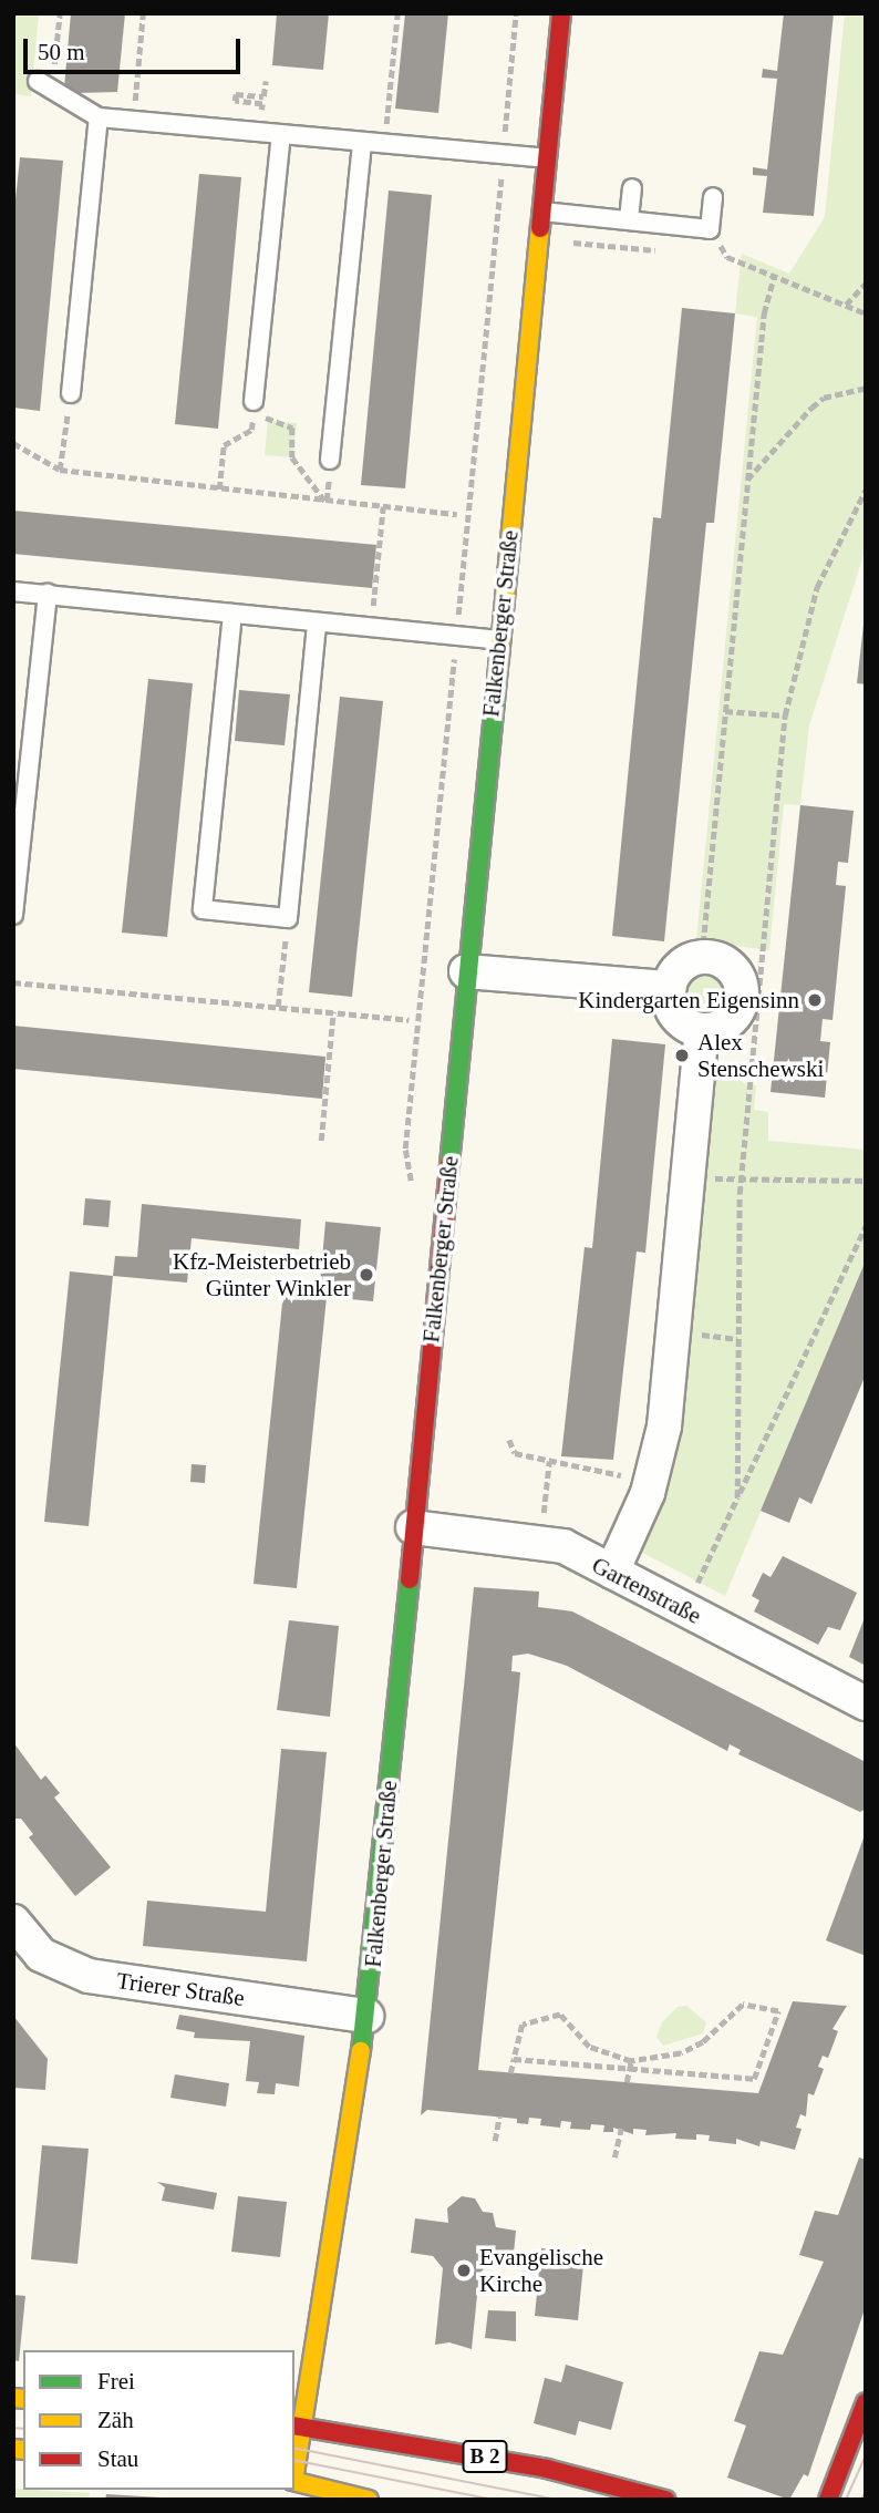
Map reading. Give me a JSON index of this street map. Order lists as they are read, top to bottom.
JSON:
{
  "streets": {
    "street": [
      "Falkenberger Straße",
      "Gartenstraße",
      "Trierer Straße",
      "B 2"
    ]
  },
  "crossings": [
    ["Falkenberger Straße", "Gartenstraße"],
    ["Falkenberger Straße", "Trierer Straße"],
    ["Falkenberger Straße", "B 2"]
  ],
  "places": [
    "Kindergarten Eigensinn",
    "Alex Stenschewski",
    "Kfz-Meisterbetrieb Günter Winkler",
    "Evangelische Kirche"
  ],
  "legend": ["Frei", "Zäh", "Stau"],
  "scale_bar": "50 m"
}
